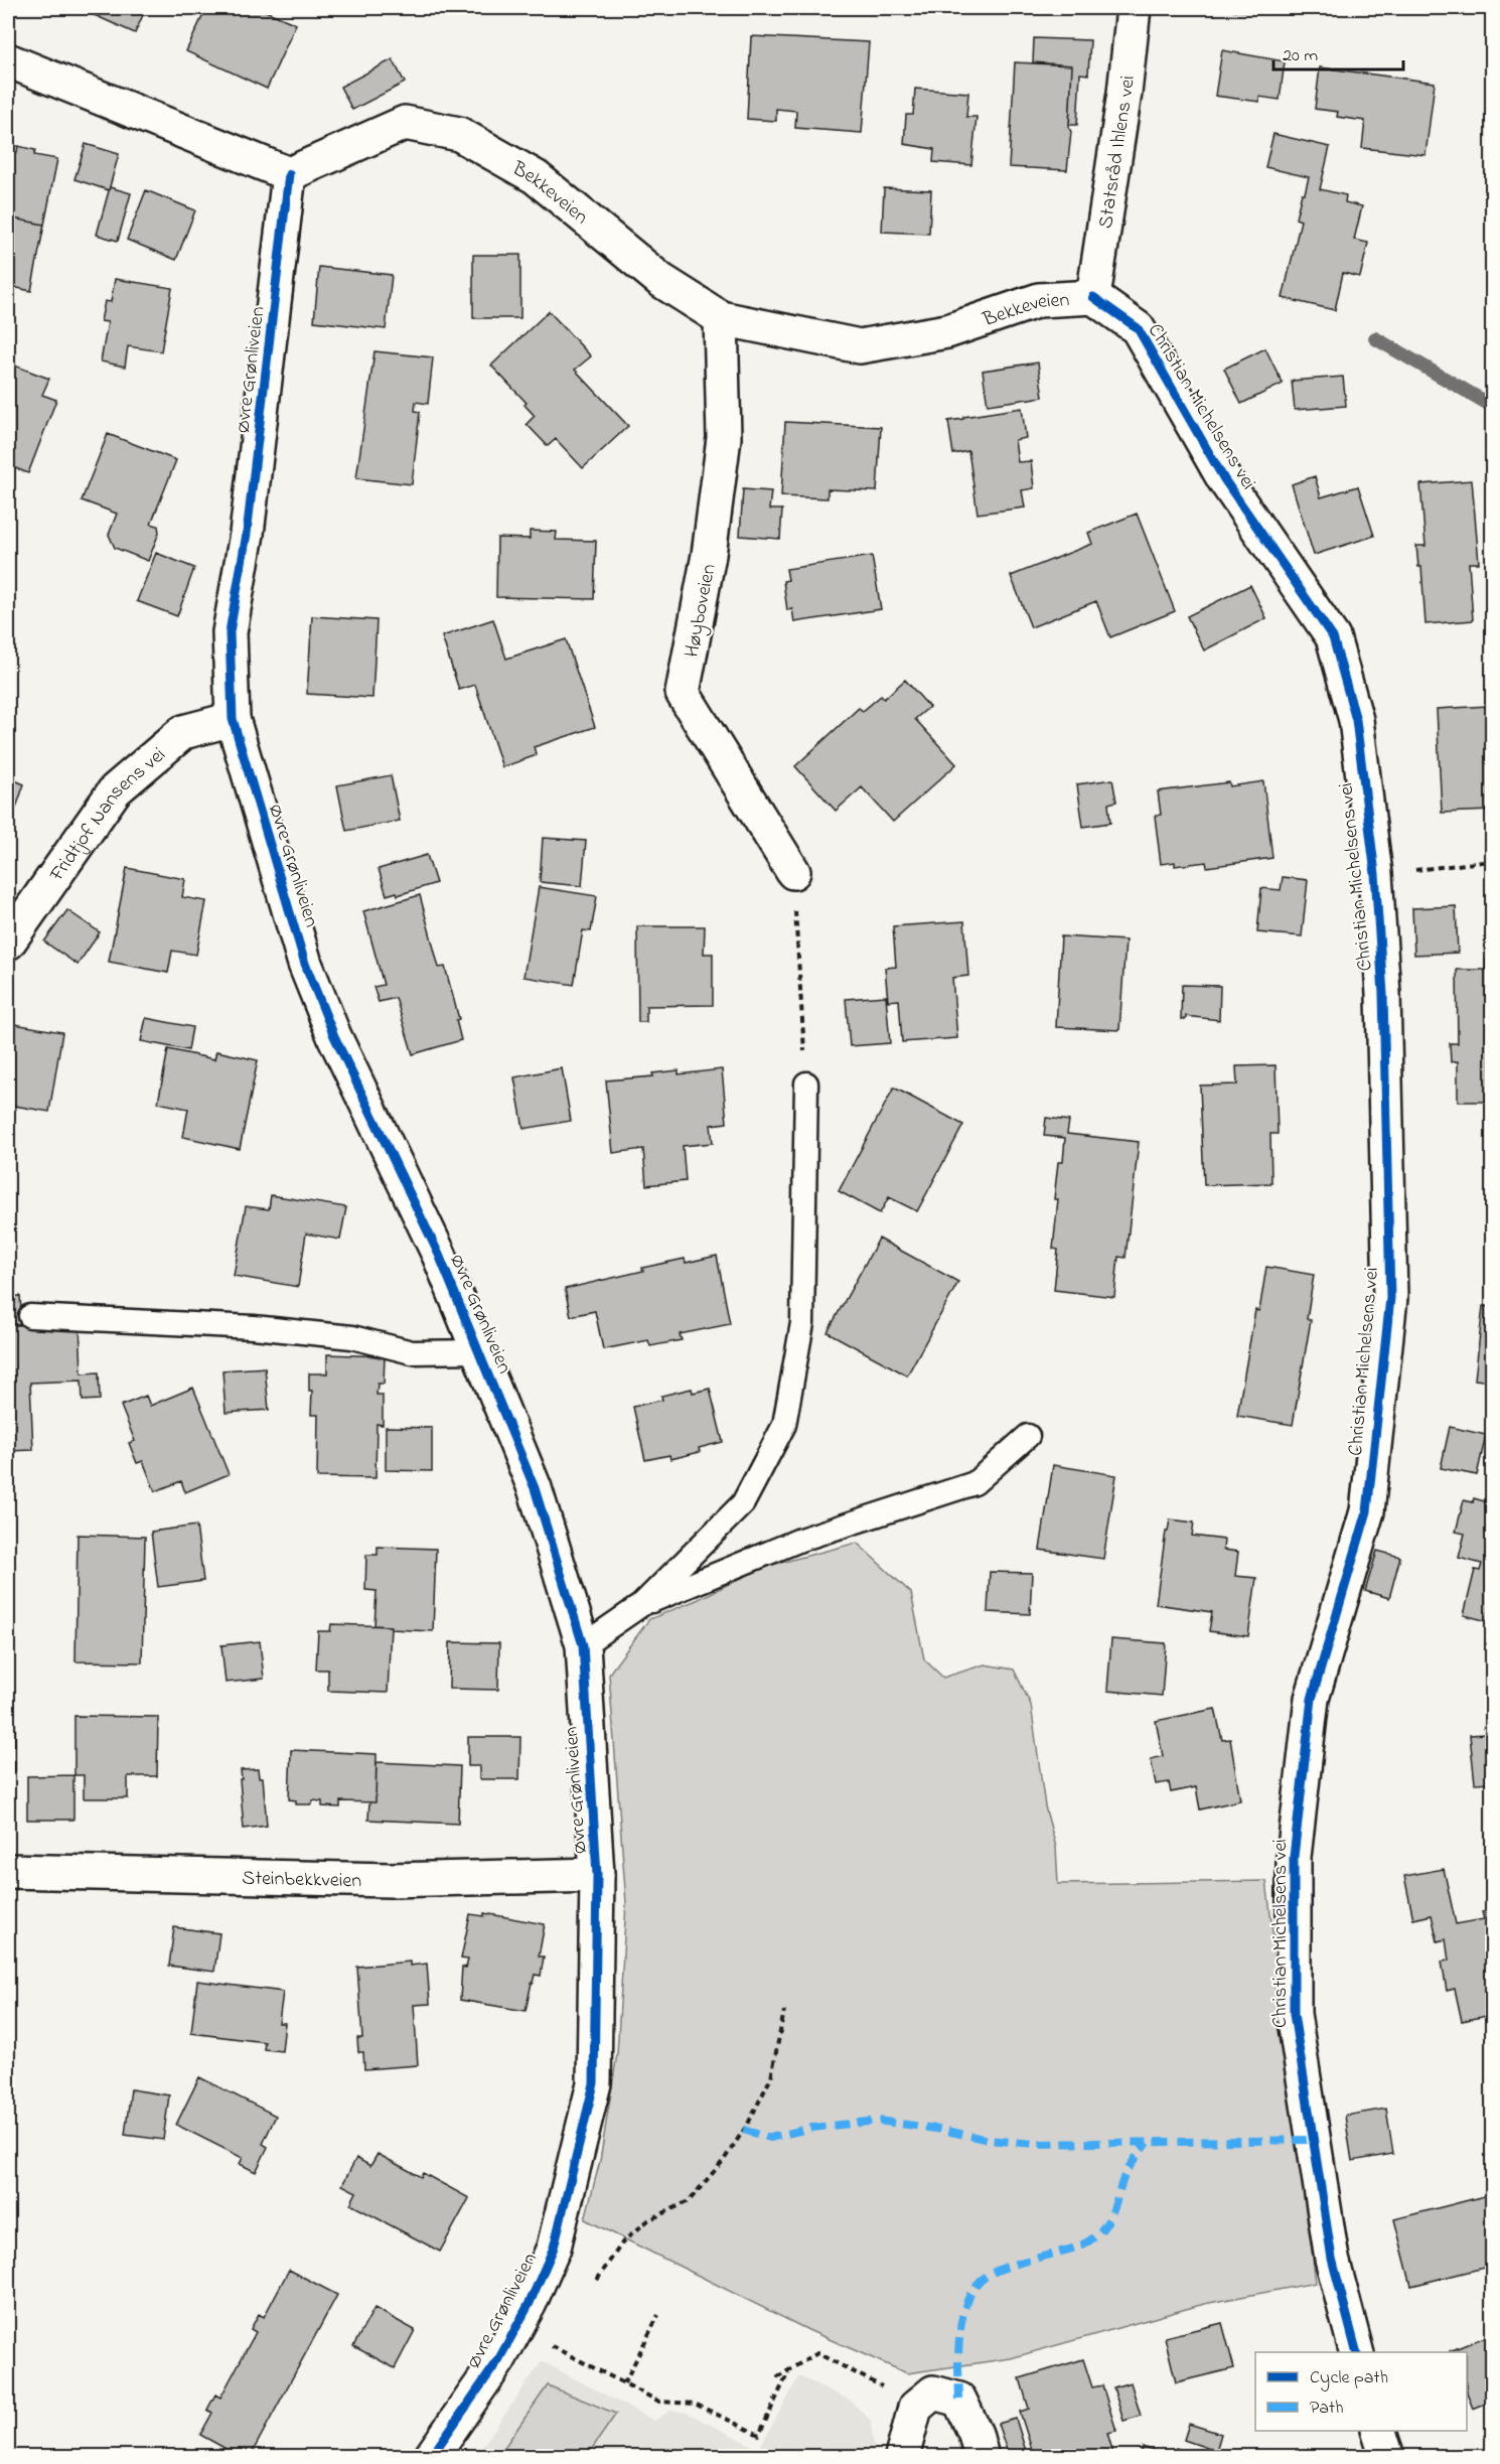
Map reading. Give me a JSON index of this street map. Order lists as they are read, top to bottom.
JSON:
{
  "streets": {
    "street": [
      "Statsråd Ihlens vei",
      "Bekkeveien",
      "Øvre Grønliveien",
      "Christian Michelsens vei",
      "Høyboveien",
      "Fridtjof Nansens vei",
      "Steinbekkveien"
    ]
  },
  "crossings": [
    ["Statsråd Ihlens vei", "Bekkeveien"],
    ["Statsråd Ihlens vei", "Christian Michelsens vei"],
    ["Bekkeveien", "Øvre Grønliveien"],
    ["Bekkeveien", "Christian Michelsens vei"],
    ["Bekkeveien", "Høyboveien"],
    ["Øvre Grønliveien", "Fridtjof Nansens vei"],
    ["Øvre Grønliveien", "Steinbekkveien"]
  ],
  "legend": ["Cycle path", "Path"],
  "scale_bar": "20 m"
}
